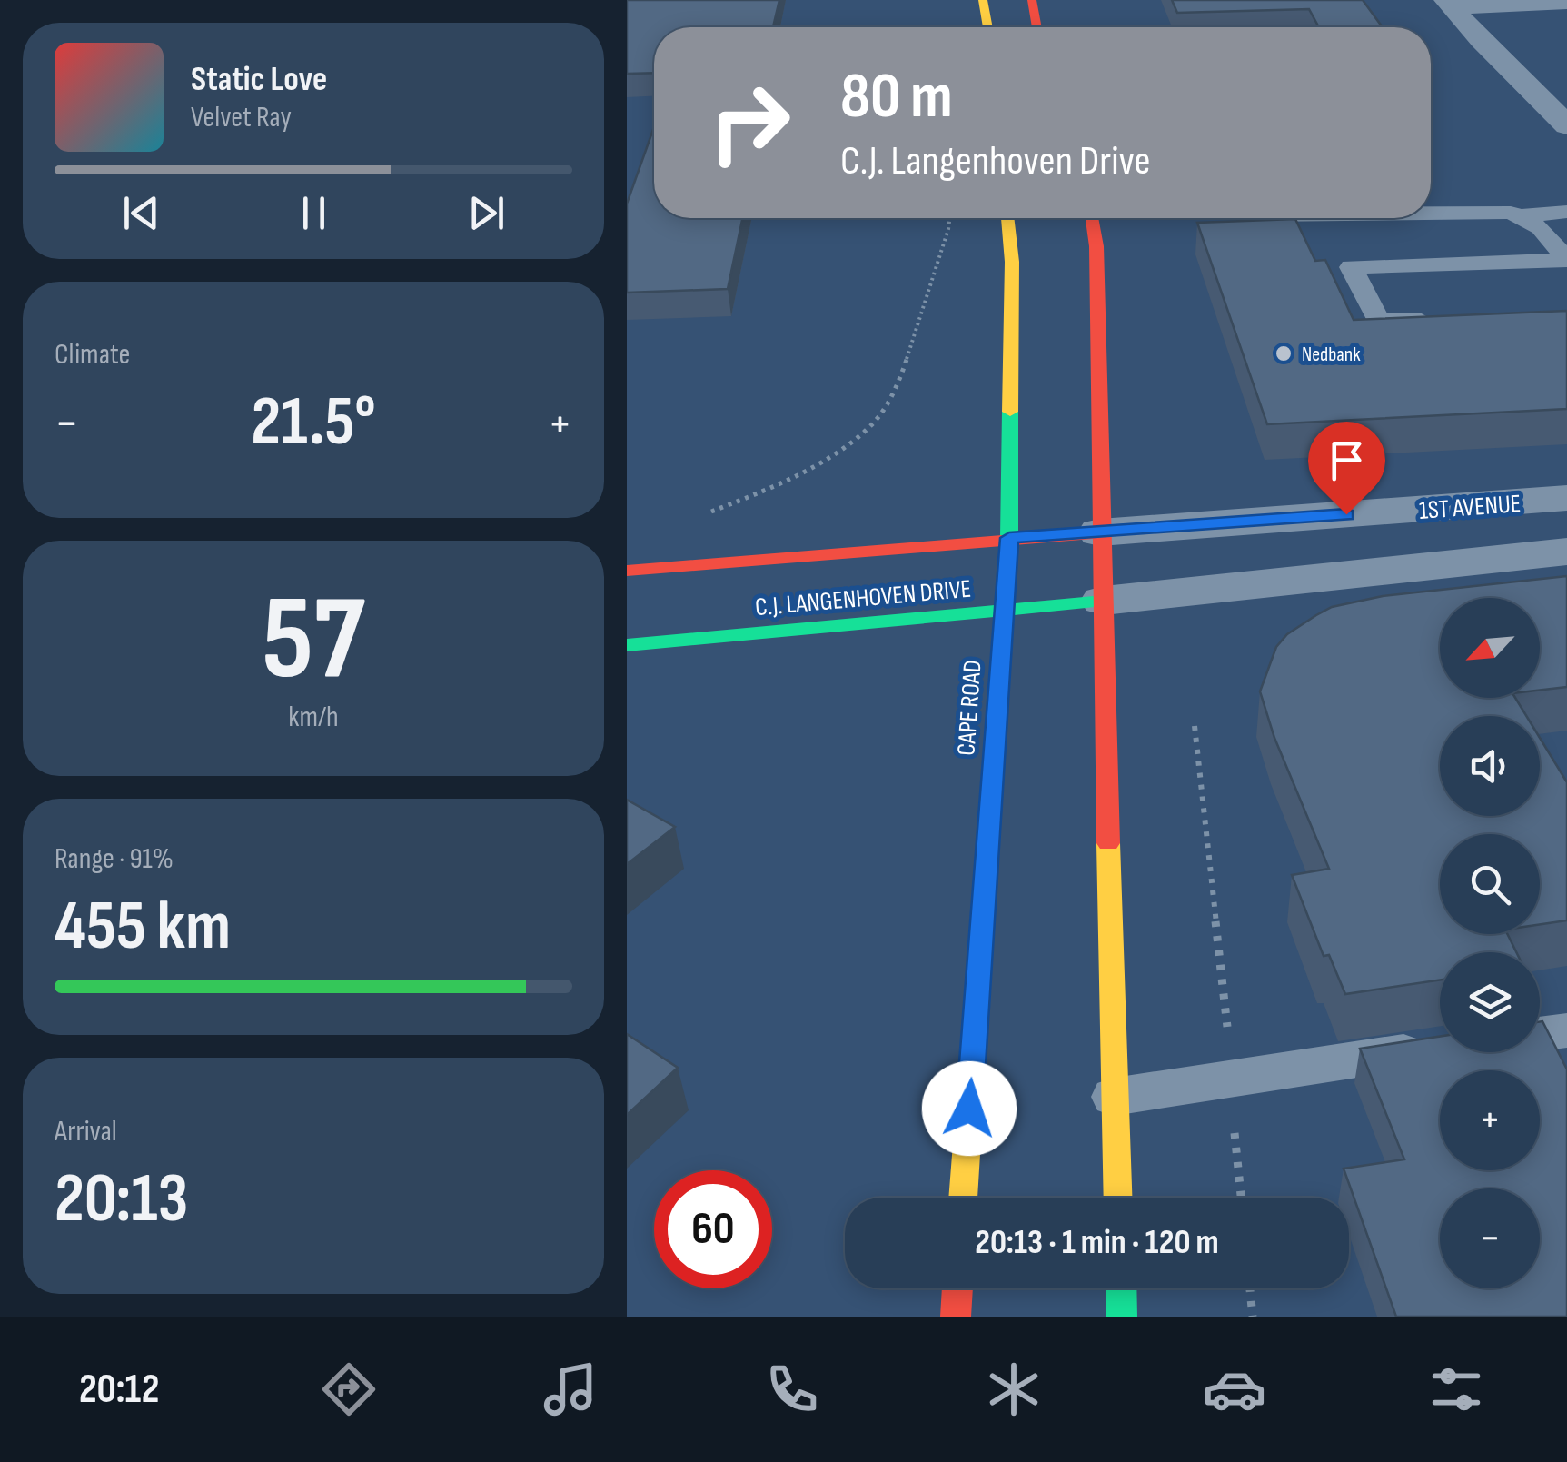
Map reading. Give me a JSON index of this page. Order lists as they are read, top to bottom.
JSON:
{
  "streets": {
    "main road": ["C.J. LANGENHOVEN DRIVE", "CAPE ROAD"],
    "street": ["1ST AVENUE"]
  },
  "crossings": [
    ["1ST AVENUE", "C.J. LANGENHOVEN DRIVE"],
    ["C.J. LANGENHOVEN DRIVE", "CAPE ROAD"]
  ],
  "places": ["Nedbank"],
  "north": "bottom left",
  "page": {
    "turn": ["80 m", "C.J. Langenhoven Drive"],
    "song": ["Static Love", "Velvet Ray"],
    "tile": [
      "Climate",
      ["57", "km/h"],
      ["Range · 91%", "455 km"],
      ["Arrival", "20:13"]
    ],
    "heat": ["−", "21.5°", "+"],
    "map_buttons": ["+", "−"],
    "limit": "60",
    "trip": "20:13 · 1 min · 120 m",
    "tabs": "20:12"
  }
}
